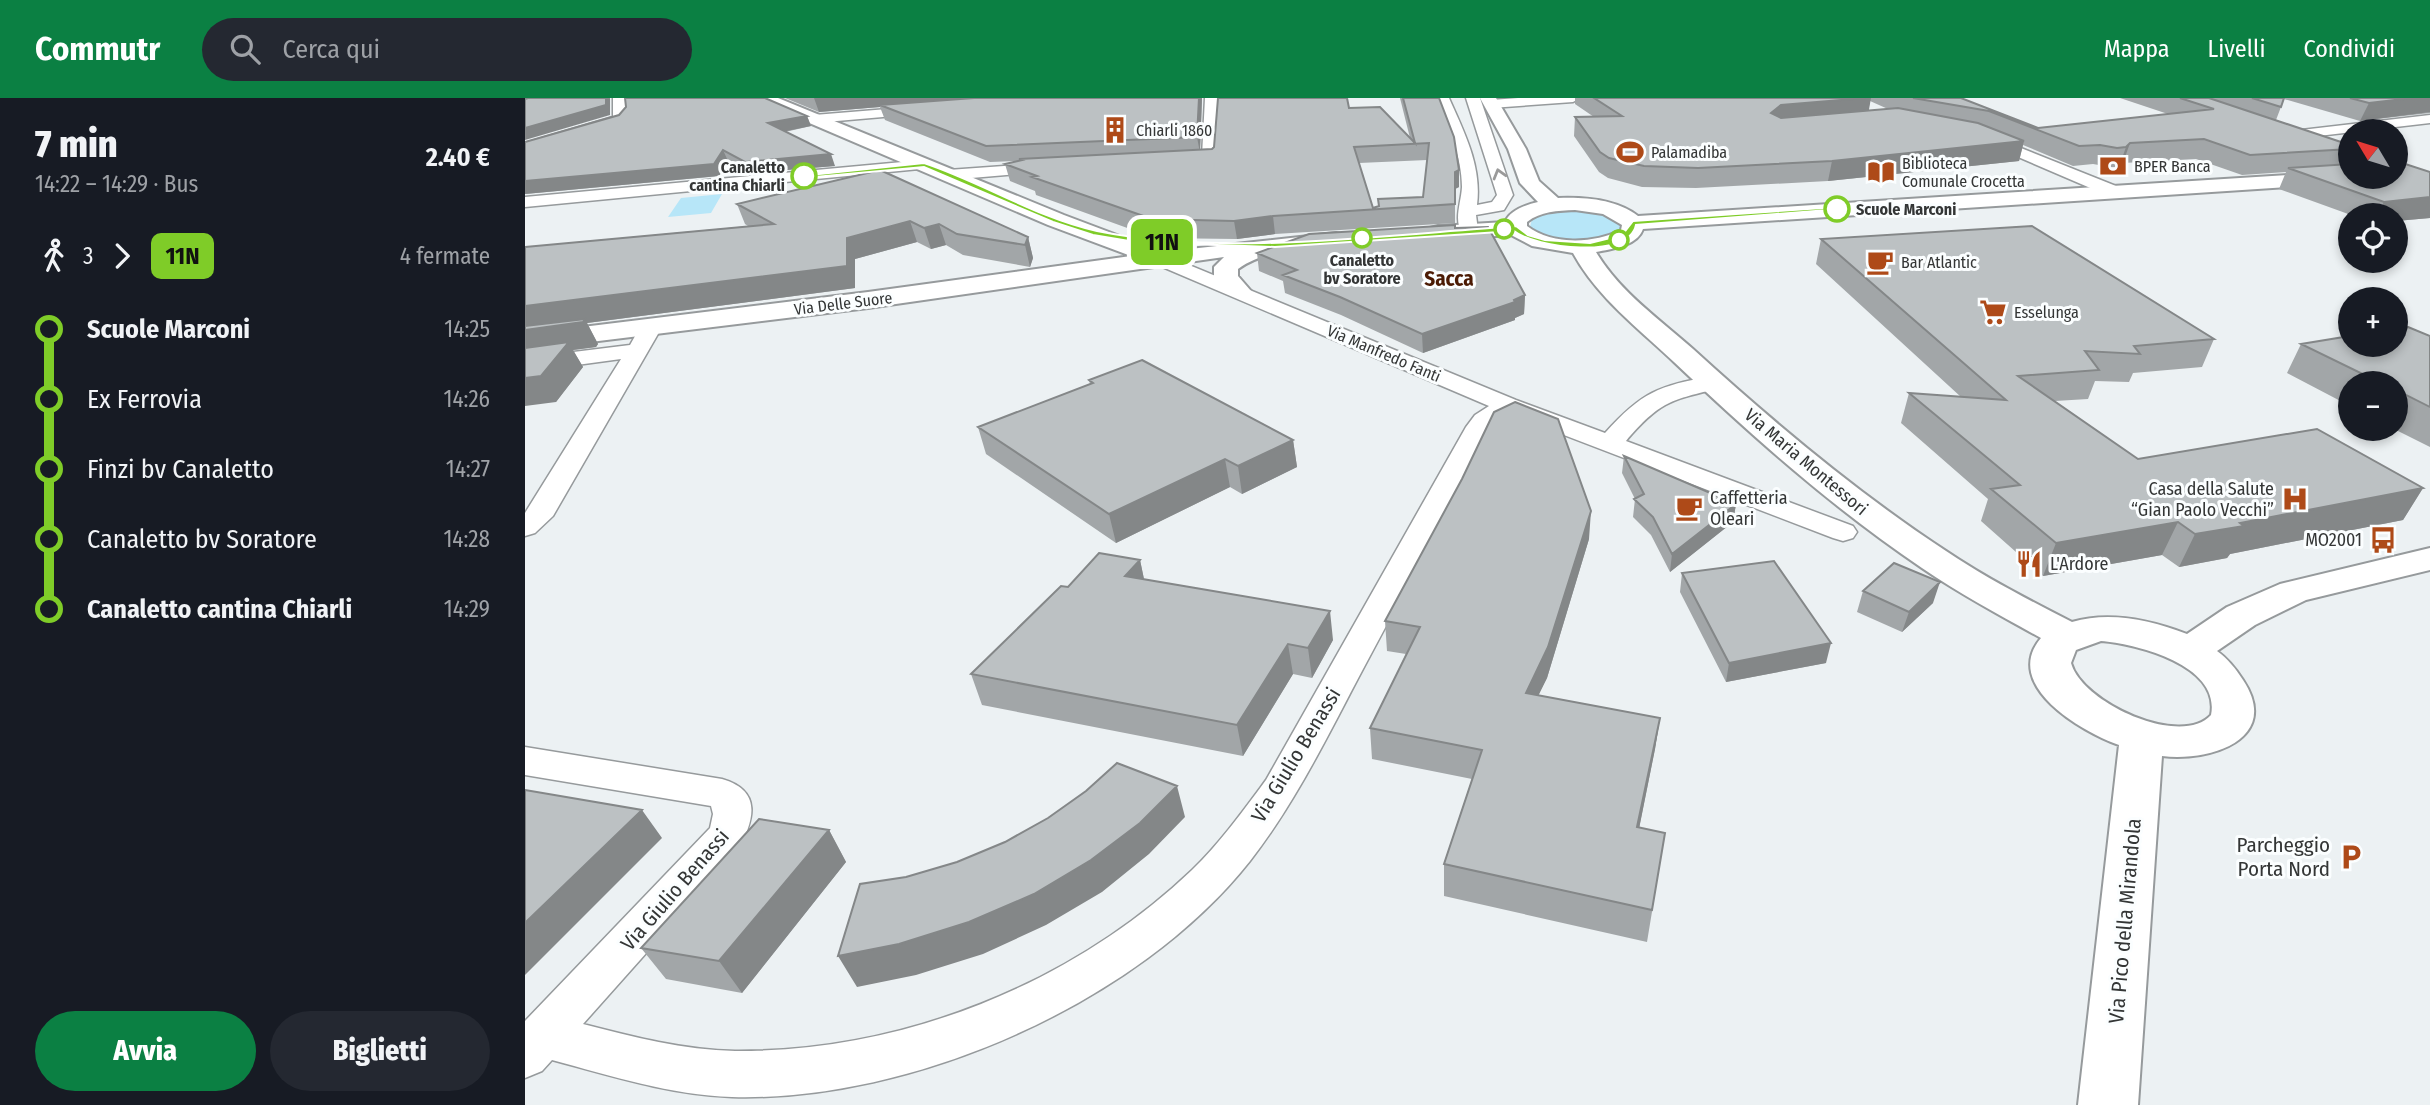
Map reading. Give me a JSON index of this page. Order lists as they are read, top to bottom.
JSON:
{
  "streets": {
    "street": [
      "Via Delle Suore",
      "Via Manfredo Fanti",
      "Via Maria Montessori",
      "Via Giulio Benassi",
      "Via Pico della Mirandola"
    ]
  },
  "crossings": [
    ["Via Delle Suore", "Via Manfredo Fanti"],
    ["Via Manfredo Fanti", "Via Giulio Benassi"]
  ],
  "districts": ["Sacca"],
  "places": {
    "building": ["Chiarli 1860"],
    "sports": ["Palamadiba"],
    "bank": ["BPER Banca"],
    "library": ["Biblioteca Comunale Crocetta"],
    "other": ["Canaletto cantina Chiarli", "Scuole Marconi", "Canaletto bv Soratore"],
    "cafe": ["Bar Atlantic", "Caffetteria Oleari"],
    "supermarket": ["Esselunga"],
    "hospital": ["Casa della Salute “Gian Paolo Vecchi”"],
    "bus stop": ["MO2001"],
    "restaurant": ["L'Ardore"],
    "parking": ["Parcheggio Porta Nord"]
  },
  "lines": ["bus line 11N"],
  "north": "top left",
  "page": {
    "header": "Commutr",
    "search": "Cerca qui",
    "nav": ["Mappa", "Livelli", "Condividi"],
    "heading": ["7 min", "14:22 – 14:29 · Bus", "2.40 €"],
    "on_map": "11N",
    "map_buttons": ["+", "−"],
    "legs": ["3", "11N", "4 fermate"],
    "list": [
      {
        "name": "Scuole Marconi",
        "value": "14:25"
      },
      {
        "name": "Ex Ferrovia",
        "value": "14:26"
      },
      {
        "name": "Finzi bv Canaletto",
        "value": "14:27"
      },
      {
        "name": "Canaletto bv Soratore",
        "value": "14:28"
      },
      {
        "name": "Canaletto cantina Chiarli",
        "value": "14:29"
      }
    ],
    "buttons": ["Avvia", "Biglietti"]
  }
}
